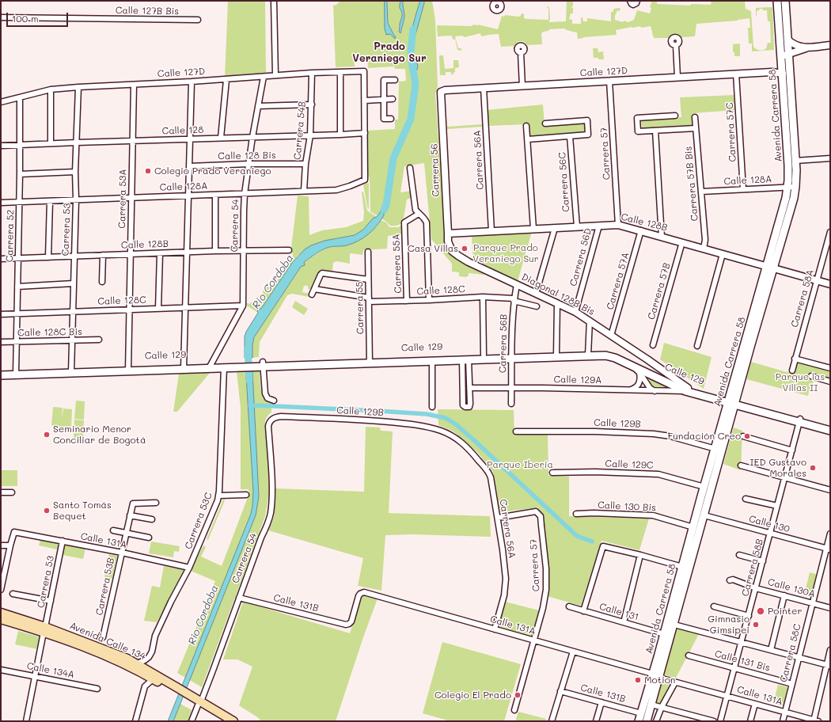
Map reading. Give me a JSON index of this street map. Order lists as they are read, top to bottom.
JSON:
{
  "streets": {
    "main road": ["Avenida Carrera 58", "Calle 129", "Avenida Calle 134"],
    "street": [
      "Calle 127B Bis",
      "Calle 127D",
      "Calle 128",
      "Carrera 54B",
      "Carrera 57C",
      "Carrera 57",
      "Calle 128 Bis",
      "Carrera 56A",
      "Carrera 56",
      "Calle 128A",
      "Carrera 56C",
      "Carrera 57B Bis",
      "Carrera 53A",
      "Calle 128B",
      "Carrera 54",
      "Carrera 53",
      "Carrera 52",
      "Carrera 56D",
      "Carrera 55A",
      "Carrera 57A",
      "Calle 128C",
      "Carrera 57B",
      "Diagonal 128B Bis",
      "Carrera 58A",
      "Carrera 55",
      "Calle 128C Bis",
      "Carrera 56B",
      "Calle 129A",
      "Calle 129B",
      "Calle 129C",
      "Calle 130 Bis",
      "Carrera 53C",
      "Calle 130",
      "Calle 131A",
      "Carrera 58B",
      "Carrera 53B",
      "Calle 130A",
      "Calle 131B",
      "Calle 131",
      "Carrera 58C",
      "Calle 131 Bis",
      "Calle 134A"
    ]
  },
  "crossings": [
    ["Calle 127D", "Avenida Carrera 58"],
    ["Calle 127D", "Carrera 54B"],
    ["Calle 127D", "Carrera 57C"],
    ["Calle 127D", "Carrera 57"],
    ["Calle 127D", "Carrera 56A"],
    ["Calle 127D", "Carrera 56"],
    ["Calle 127D", "Carrera 53A"],
    ["Calle 127D", "Carrera 54"],
    ["Calle 127D", "Carrera 53"],
    ["Calle 127D", "Carrera 52"],
    ["Avenida Carrera 58", "Calle 128A"],
    ["Avenida Carrera 58", "Calle 128B"],
    ["Avenida Carrera 58", "Calle 129"],
    ["Avenida Carrera 58", "Calle 129B"],
    ["Avenida Carrera 58", "Calle 129C"],
    ["Avenida Carrera 58", "Calle 130 Bis"],
    ["Avenida Carrera 58", "Calle 130"],
    ["Avenida Carrera 58", "Calle 131A"],
    ["Avenida Carrera 58", "Calle 131B"],
    ["Avenida Carrera 58", "Calle 131"],
    ["Calle 128", "Carrera 54B"],
    ["Calle 128", "Calle 128A"],
    ["Calle 128", "Carrera 53A"],
    ["Calle 128", "Carrera 54"],
    ["Calle 128", "Carrera 53"],
    ["Calle 128", "Carrera 52"],
    ["Carrera 54B", "Calle 128 Bis"],
    ["Carrera 54B", "Calle 128A"],
    ["Carrera 57C", "Calle 128A"],
    ["Carrera 57", "Carrera 56A"],
    ["Carrera 57", "Calle 128B"],
    ["Carrera 57", "Calle 131A"],
    ["Calle 128 Bis", "Carrera 54"],
    ["Carrera 56A", "Calle 128B"],
    ["Carrera 56A", "Calle 129B"],
    ["Carrera 56A", "Calle 131A"],
    ["Carrera 56", "Calle 128B"],
    ["Carrera 56", "Diagonal 128B Bis"],
    ["Calle 128A", "Carrera 57B Bis"],
    ["Calle 128A", "Carrera 53A"],
    ["Calle 128A", "Carrera 54"],
    ["Calle 128A", "Carrera 53"],
    ["Calle 128A", "Carrera 52"],
    ["Carrera 56C", "Calle 128B"],
    ["Carrera 57B Bis", "Calle 128B"],
    ["Carrera 53A", "Calle 128B"],
    ["Carrera 53A", "Calle 128C"],
    ["Carrera 53A", "Calle 129"],
    ["Calle 128B", "Carrera 54"],
    ["Calle 128B", "Carrera 53"],
    ["Calle 128B", "Carrera 52"],
    ["Calle 128B", "Carrera 56D"],
    ["Calle 128B", "Carrera 57A"],
    ["Calle 128B", "Carrera 57B"],
    ["Calle 128B", "Carrera 58A"],
    ["Carrera 54", "Calle 128C"],
    ["Carrera 54", "Calle 129"],
    ["Carrera 54", "Calle 129B"],
    ["Carrera 54", "Calle 131B"],
    ["Carrera 54", "Avenida Calle 134"],
    ["Carrera 53", "Calle 128C"],
    ["Carrera 53", "Calle 128C Bis"],
    ["Carrera 53", "Calle 129"],
    ["Carrera 53", "Calle 131A"],
    ["Carrera 53", "Avenida Calle 134"],
    ["Carrera 53", "Calle 134A"],
    ["Carrera 52", "Calle 128C"],
    ["Carrera 52", "Calle 128C Bis"],
    ["Carrera 52", "Calle 129"],
    ["Carrera 56D", "Diagonal 128B Bis"],
    ["Carrera 55A", "Calle 128C"],
    ["Carrera 57A", "Diagonal 128B Bis"],
    ["Calle 128C", "Carrera 55"],
    ["Calle 128C", "Carrera 56B"],
    ["Diagonal 128B Bis", "Carrera 56B"],
    ["Diagonal 128B Bis", "Calle 129"],
    ["Diagonal 128B Bis", "Calle 129A"],
    ["Carrera 55", "Calle 129"],
    ["Carrera 56B", "Calle 129"],
    ["Carrera 56B", "Calle 129A"],
    ["Calle 129", "Calle 129A"],
    ["Calle 129", "Carrera 53C"],
    ["Calle 129", "Carrera 58B"],
    ["Carrera 53C", "Calle 131A"],
    ["Carrera 53C", "Avenida Calle 134"],
    ["Calle 130", "Carrera 58B"],
    ["Calle 130", "Carrera 58C"],
    ["Calle 131A", "Carrera 58B"],
    ["Calle 131A", "Carrera 53B"],
    ["Calle 131A", "Calle 131B"],
    ["Calle 131A", "Carrera 58C"],
    ["Carrera 58B", "Calle 130A"],
    ["Carrera 58B", "Calle 131 Bis"],
    ["Calle 130A", "Carrera 58C"],
    ["Carrera 58C", "Calle 131 Bis"]
  ],
  "districts": ["Prado Veraniego Sur"],
  "water": ["Río Cordoba", "Rio Cordoba"],
  "parks": ["Parque Prado Veraniego Sur", "Parque las Villas II", "Parque Iberia"],
  "places": [
    "Colegio Prado Veraniego",
    "Casa Villas",
    "Seminario Menor Conciliar de Bogotá",
    "Fundación Creo",
    "IED Gustavo Morales",
    "Santo Tomás Bequet",
    "Pointer",
    "Gimnasio Gimsipei",
    "Motion",
    "Colegio El Prado"
  ],
  "scale_bar": "100 m"
}
